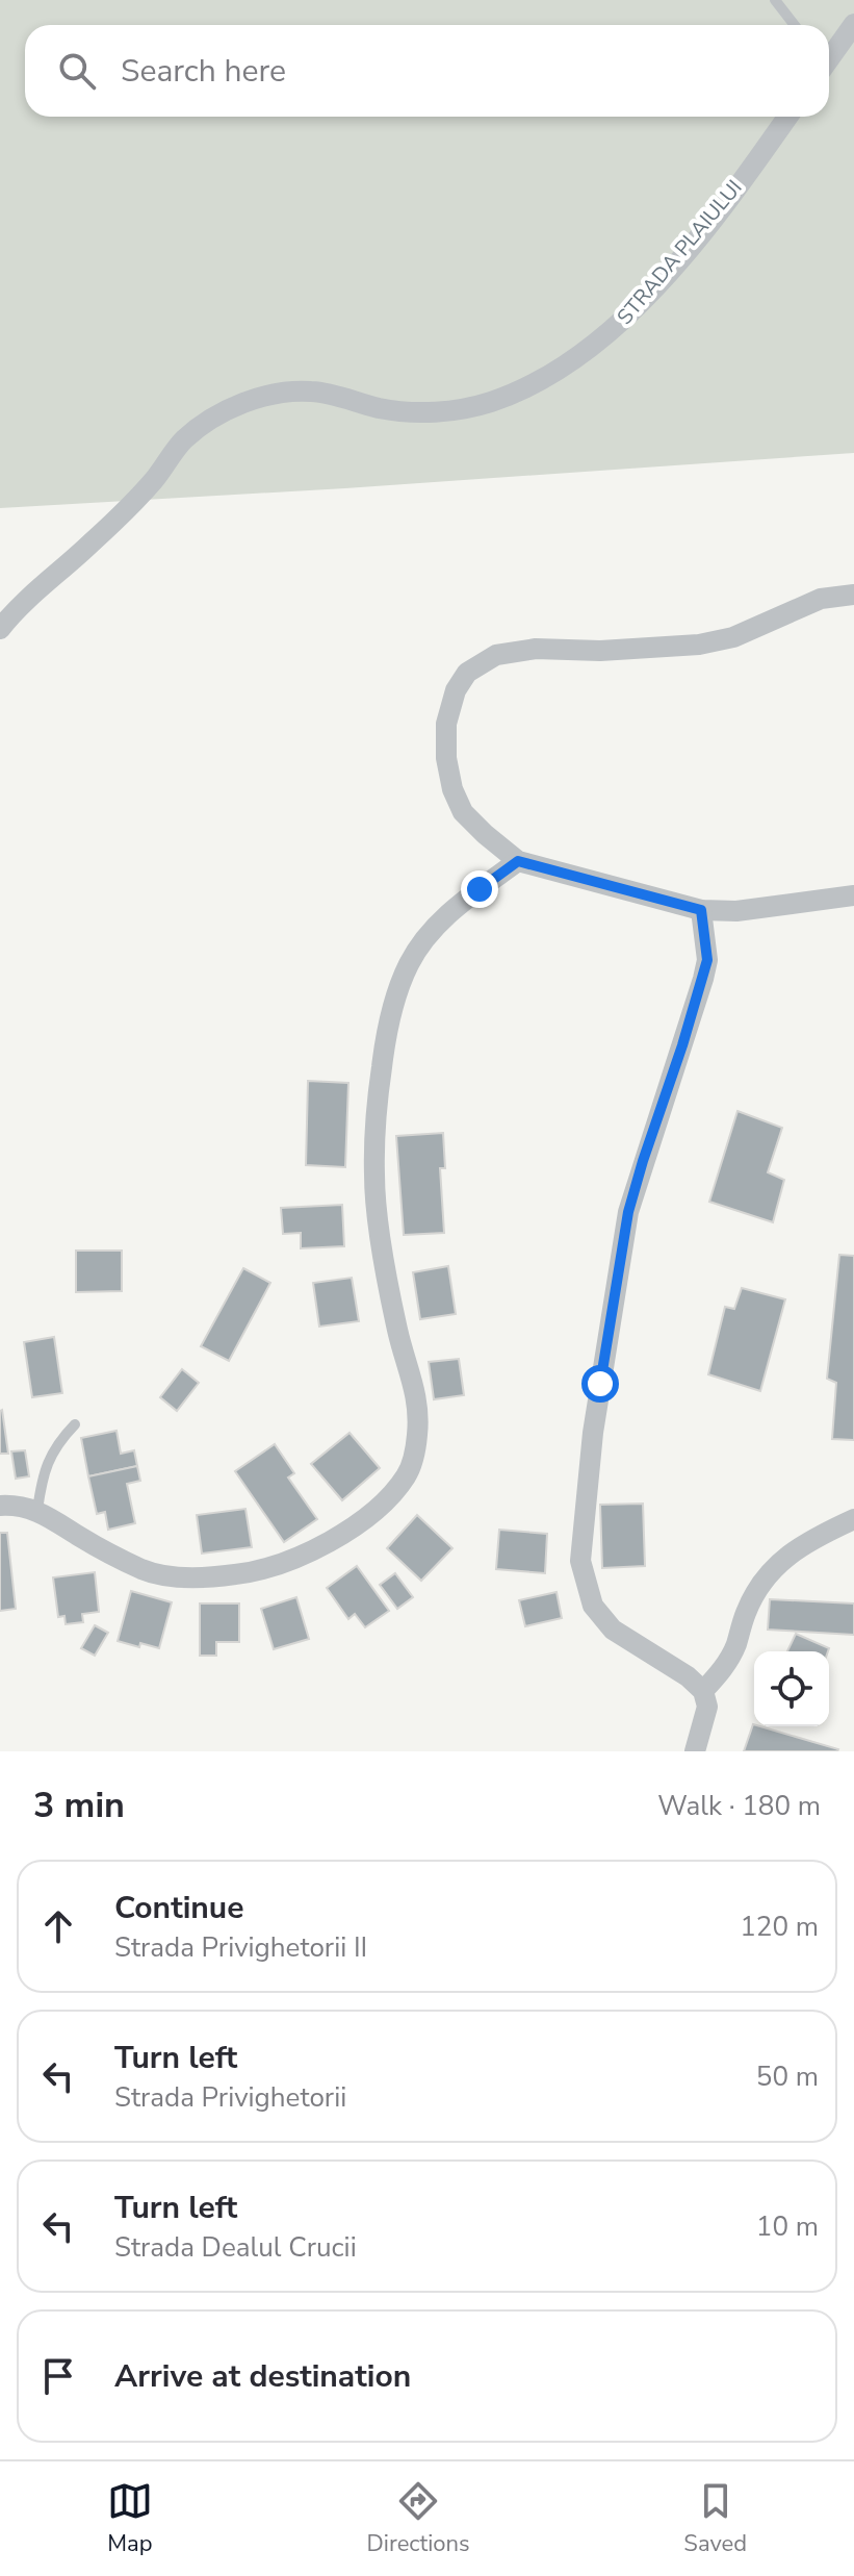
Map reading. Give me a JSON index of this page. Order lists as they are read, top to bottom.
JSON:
{
  "streets": {
    "street": ["STRADA PLAIULUI"]
  },
  "page": {
    "search": "Search here",
    "heading": ["3 min", "Walk · 180 m"],
    "list": [
      ["Continue", "Strada Privighetorii II", "120 m"],
      ["Turn left", "Strada Privighetorii", "50 m"],
      ["Turn left", "Strada Dealul Crucii", "10 m"],
      "Arrive at destination"
    ],
    "nav": ["Map", "Directions", "Saved"]
  }
}
